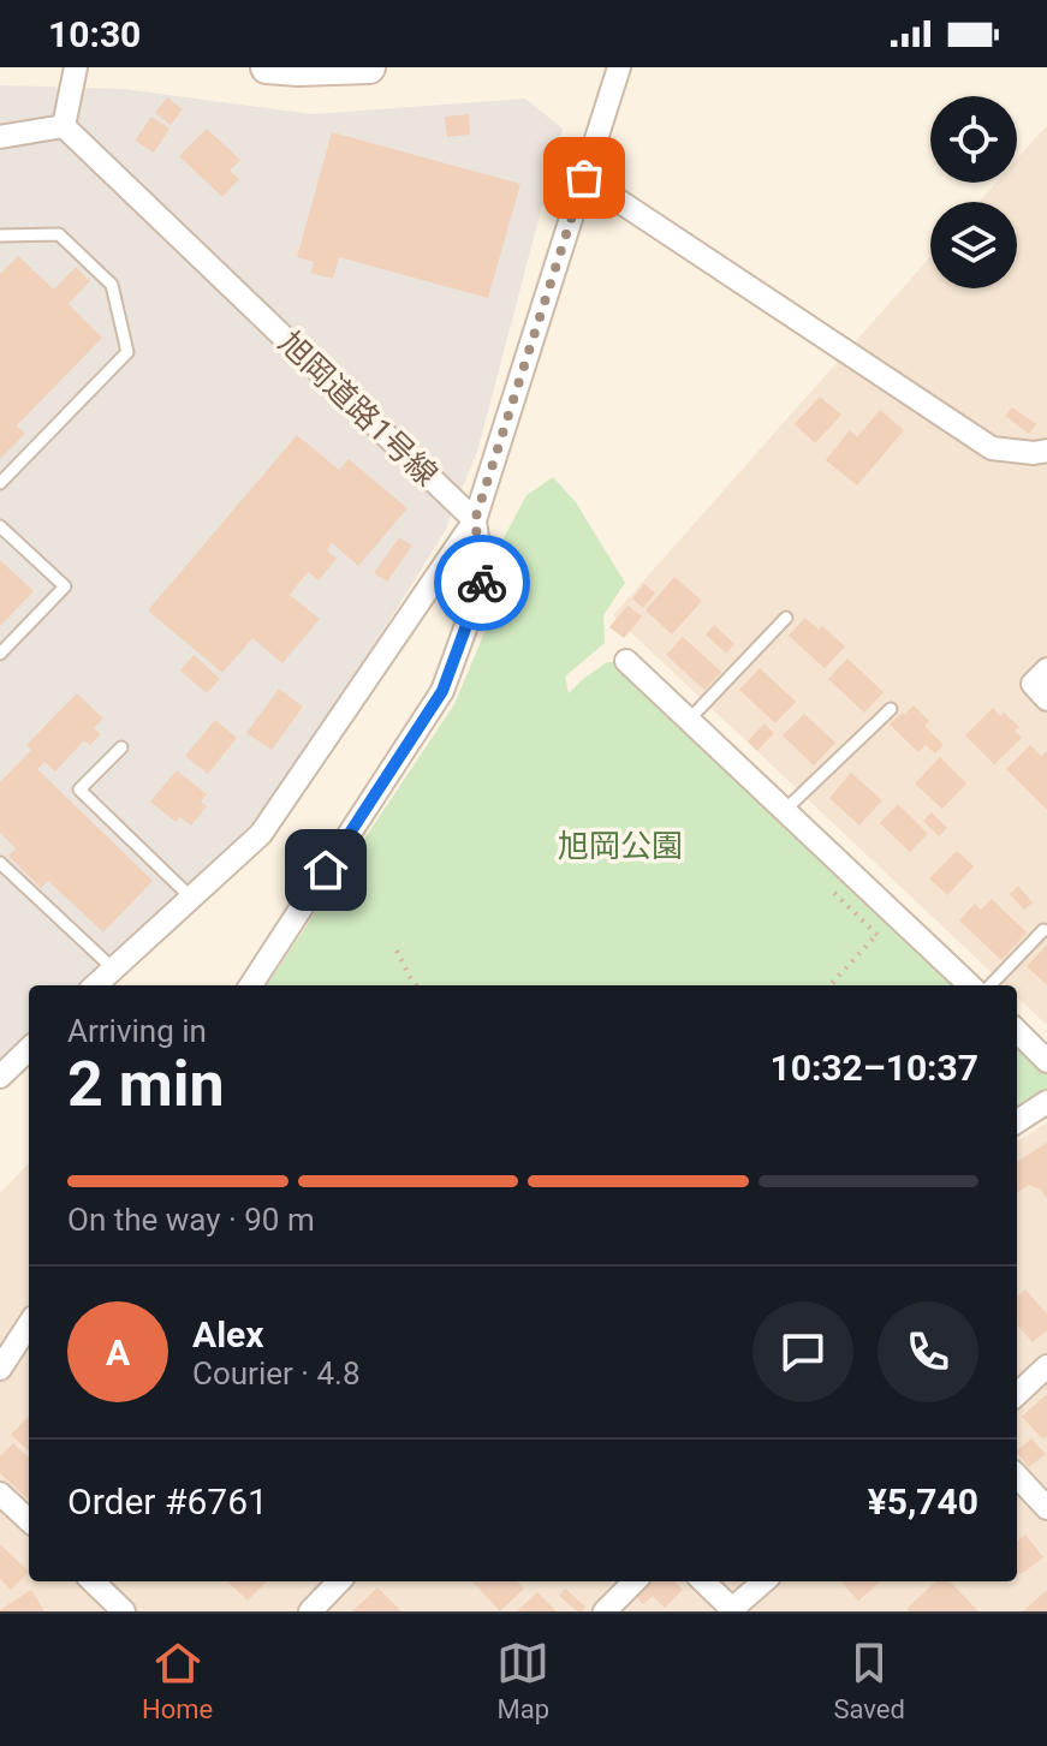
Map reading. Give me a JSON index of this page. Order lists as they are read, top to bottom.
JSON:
{
  "streets": {
    "street": ["旭岡道路1号線"]
  },
  "parks": ["旭岡公園"],
  "page": {
    "status": "10:30",
    "heading": ["2 min", "Arriving in", "10:32–10:37"],
    "panel": [
      "Alex",
      "Courier · 4.8",
      "Order #6761",
      "¥5,740"
    ],
    "bar": "On the way · 90 m",
    "round": "A",
    "tabs": ["Home", "Map", "Saved"]
  }
}
